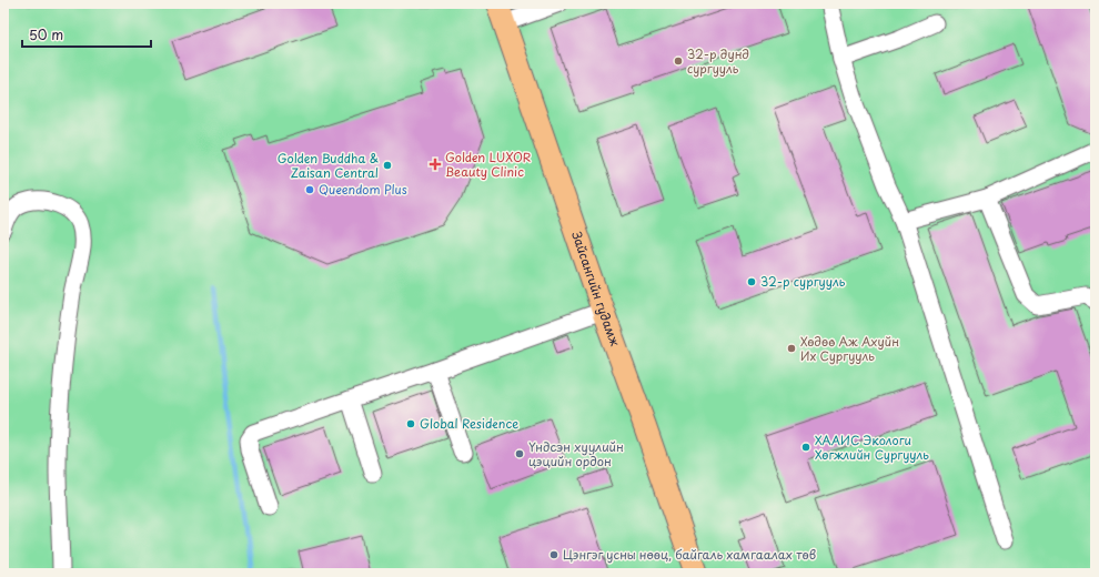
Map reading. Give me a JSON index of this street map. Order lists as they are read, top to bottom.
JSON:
{
  "streets": {
    "main road": ["Зайсангийн гудамж"]
  },
  "places": {
    "other": [
      "32-р дунд сургууль",
      "Golden Buddha & Zaisan Central",
      "Queendom Plus",
      "32-р сургууль",
      "Хөдөө Аж Ахуйн Их Сургууль",
      "Global Residence",
      "ХААИС Экологи Хөгжлийн Сургууль",
      "Үндсэн хуулийн цэцийн ордон",
      "Цэнгэг усны нөөц, байгаль хамгаалах төв"
    ],
    "health": ["Golden LUXOR Beauty Clinic"]
  },
  "scale_bar": "50 m"
}
